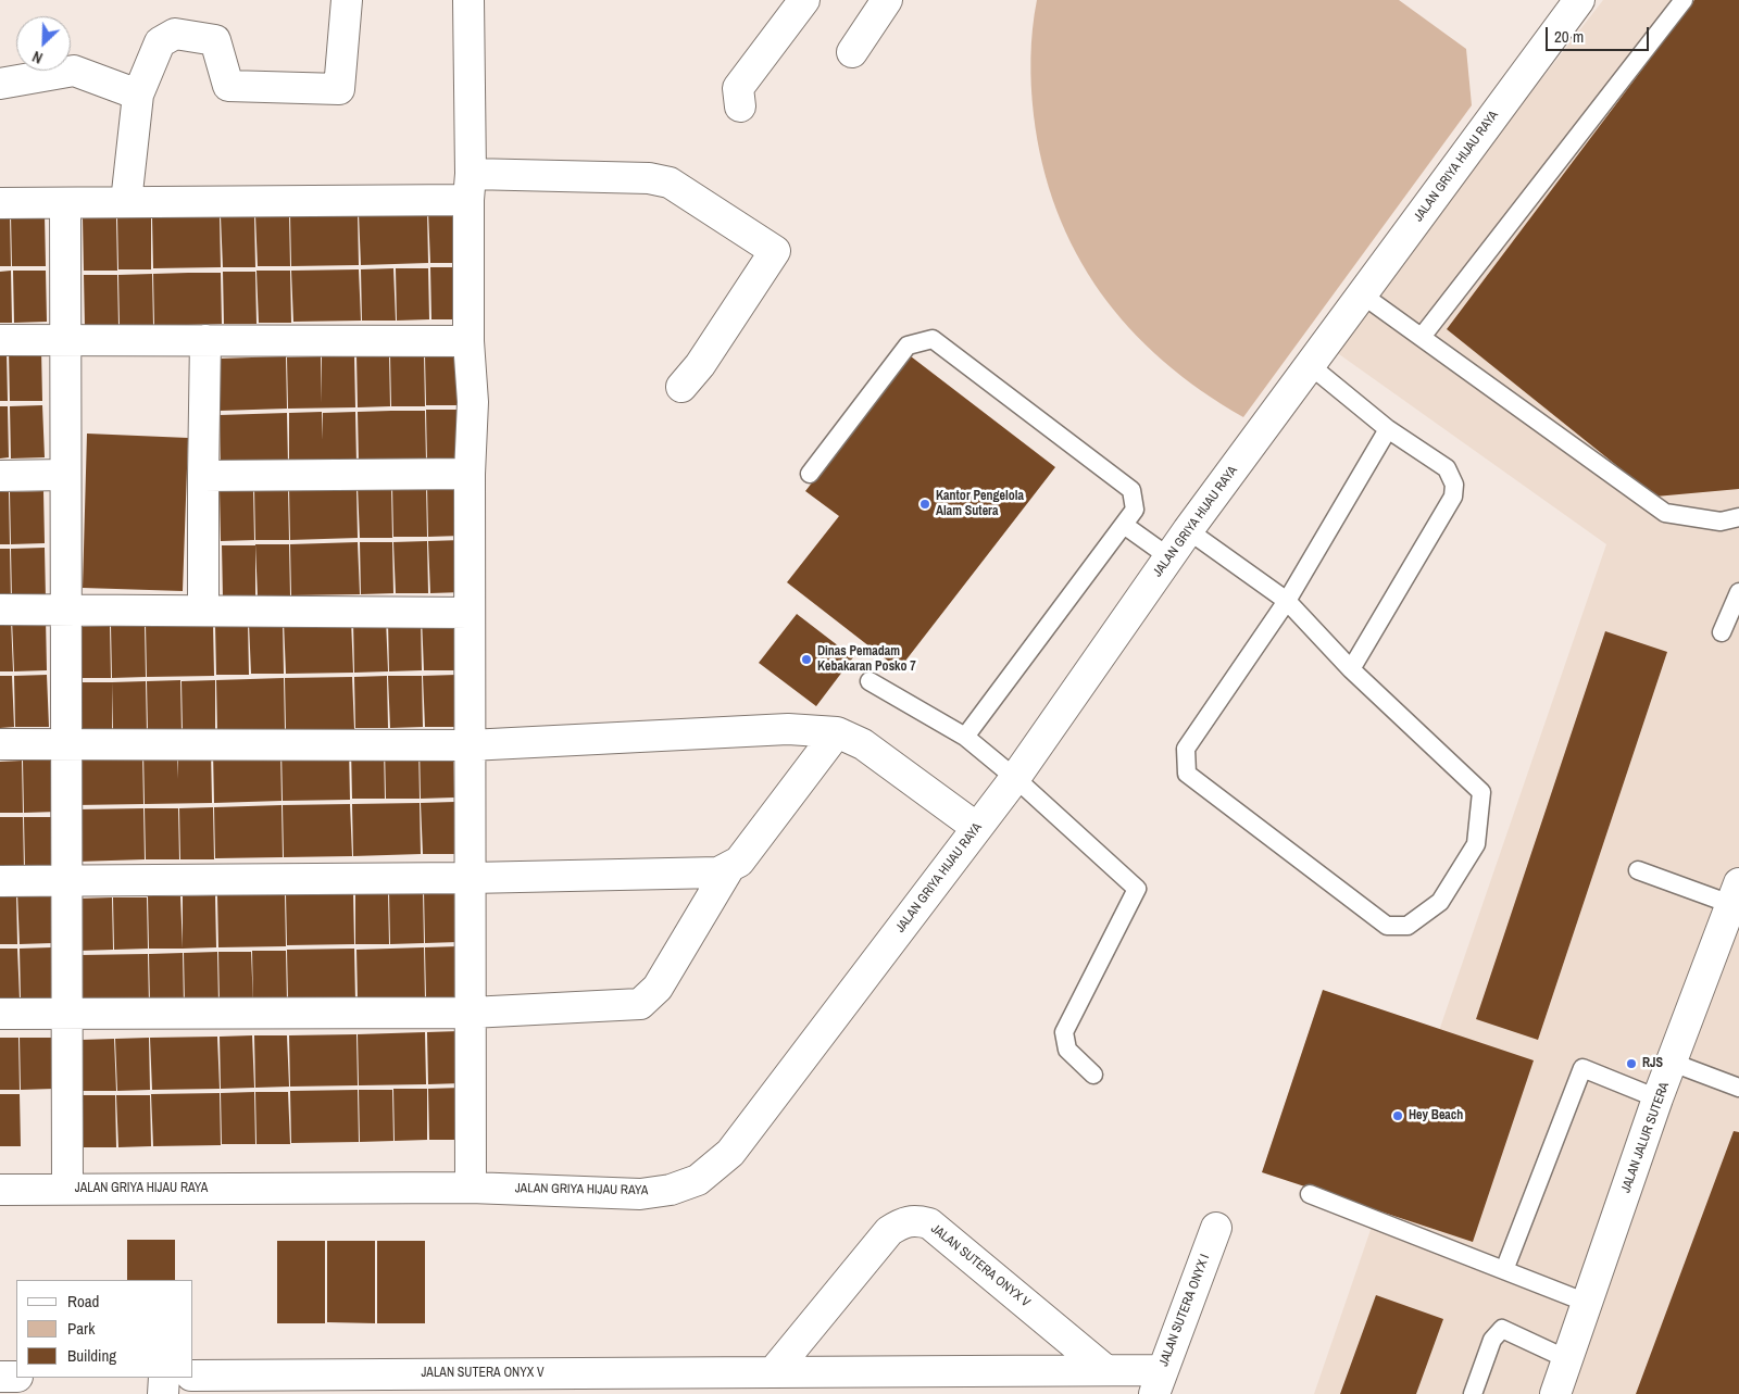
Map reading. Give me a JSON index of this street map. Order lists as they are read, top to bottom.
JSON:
{
  "streets": {
    "street": [
      "JALAN GRIYA HIJAU RAYA",
      "JALAN JALUR SUTERA",
      "JALAN SUTERA ONYX V",
      "JALAN SUTERA ONYX I"
    ]
  },
  "crossings": [
    ["JALAN SUTERA ONYX V", "JALAN SUTERA ONYX I"]
  ],
  "places": [
    "Kantor Pengelola Alam Sutera",
    "Dinas Pemadam Kebakaran Posko 7",
    "RJS",
    "Hey Beach"
  ],
  "legend": ["Road", "Park", "Building"],
  "scale_bar": "20 m",
  "north": "bottom left"
}
